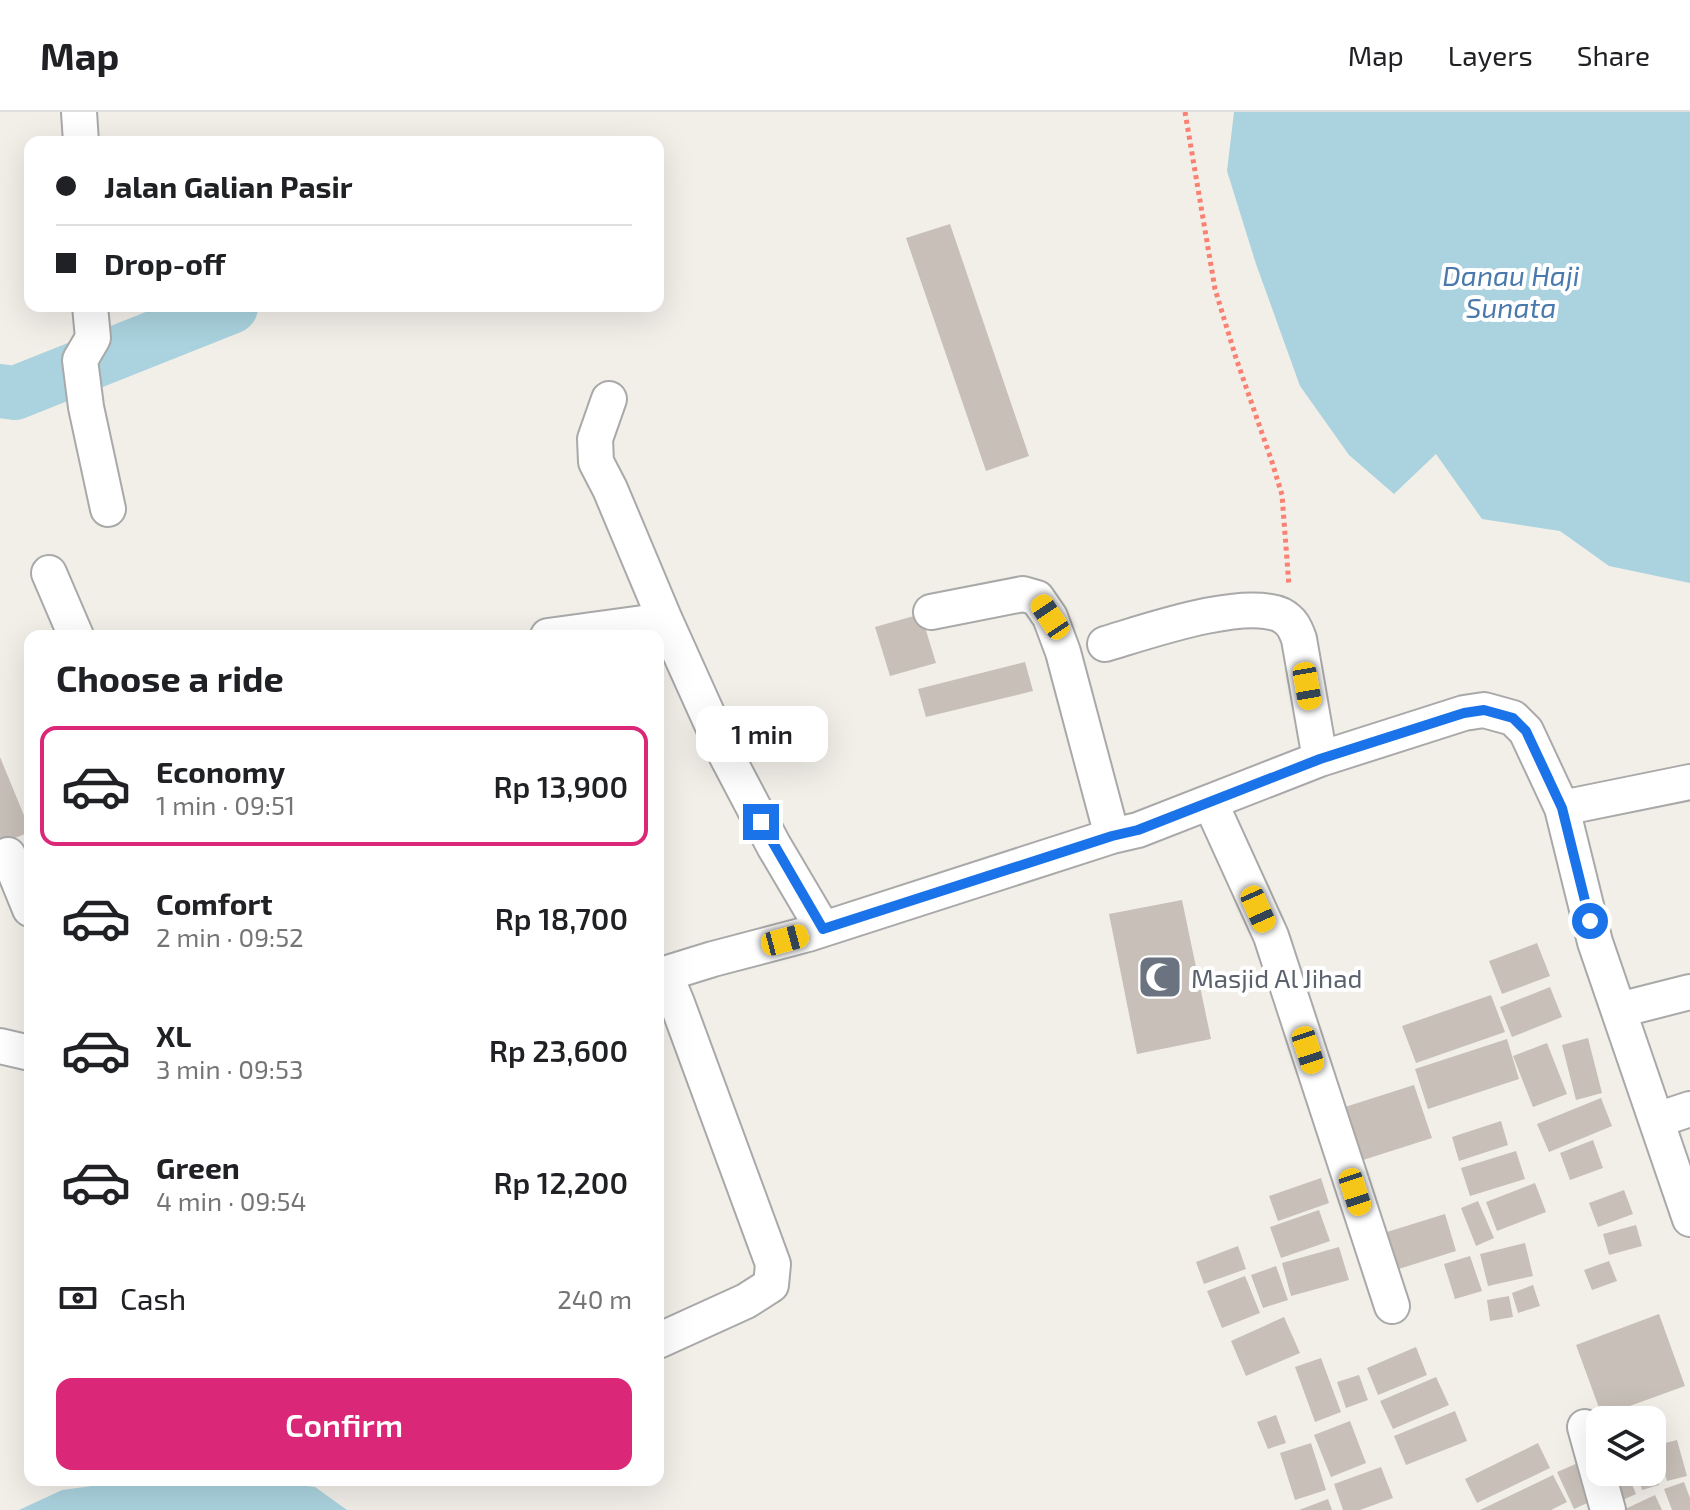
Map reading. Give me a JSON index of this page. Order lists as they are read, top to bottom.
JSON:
{
  "water": ["Danau Haji Sunata"],
  "places": {
    "mosque": ["Masjid Al Jihad"]
  },
  "page": {
    "header": "Map",
    "nav": ["Map", "Layers", "Share"],
    "banner": ["Jalan Galian Pasir", "Drop-off"],
    "heading": "Choose a ride",
    "bubble": "1 min",
    "list": [
      {
        "name": "Economy",
        "note": "1 min · 09:51",
        "value": "Rp 13,900"
      },
      {
        "name": "Comfort",
        "note": "2 min · 09:52",
        "value": "Rp 18,700"
      },
      {
        "name": "XL",
        "note": "3 min · 09:53",
        "value": "Rp 23,600"
      },
      {
        "name": "Green",
        "note": "4 min · 09:54",
        "value": "Rp 12,200"
      }
    ],
    "pay": ["Cash", "240 m"],
    "buttons": "Confirm"
  }
}
